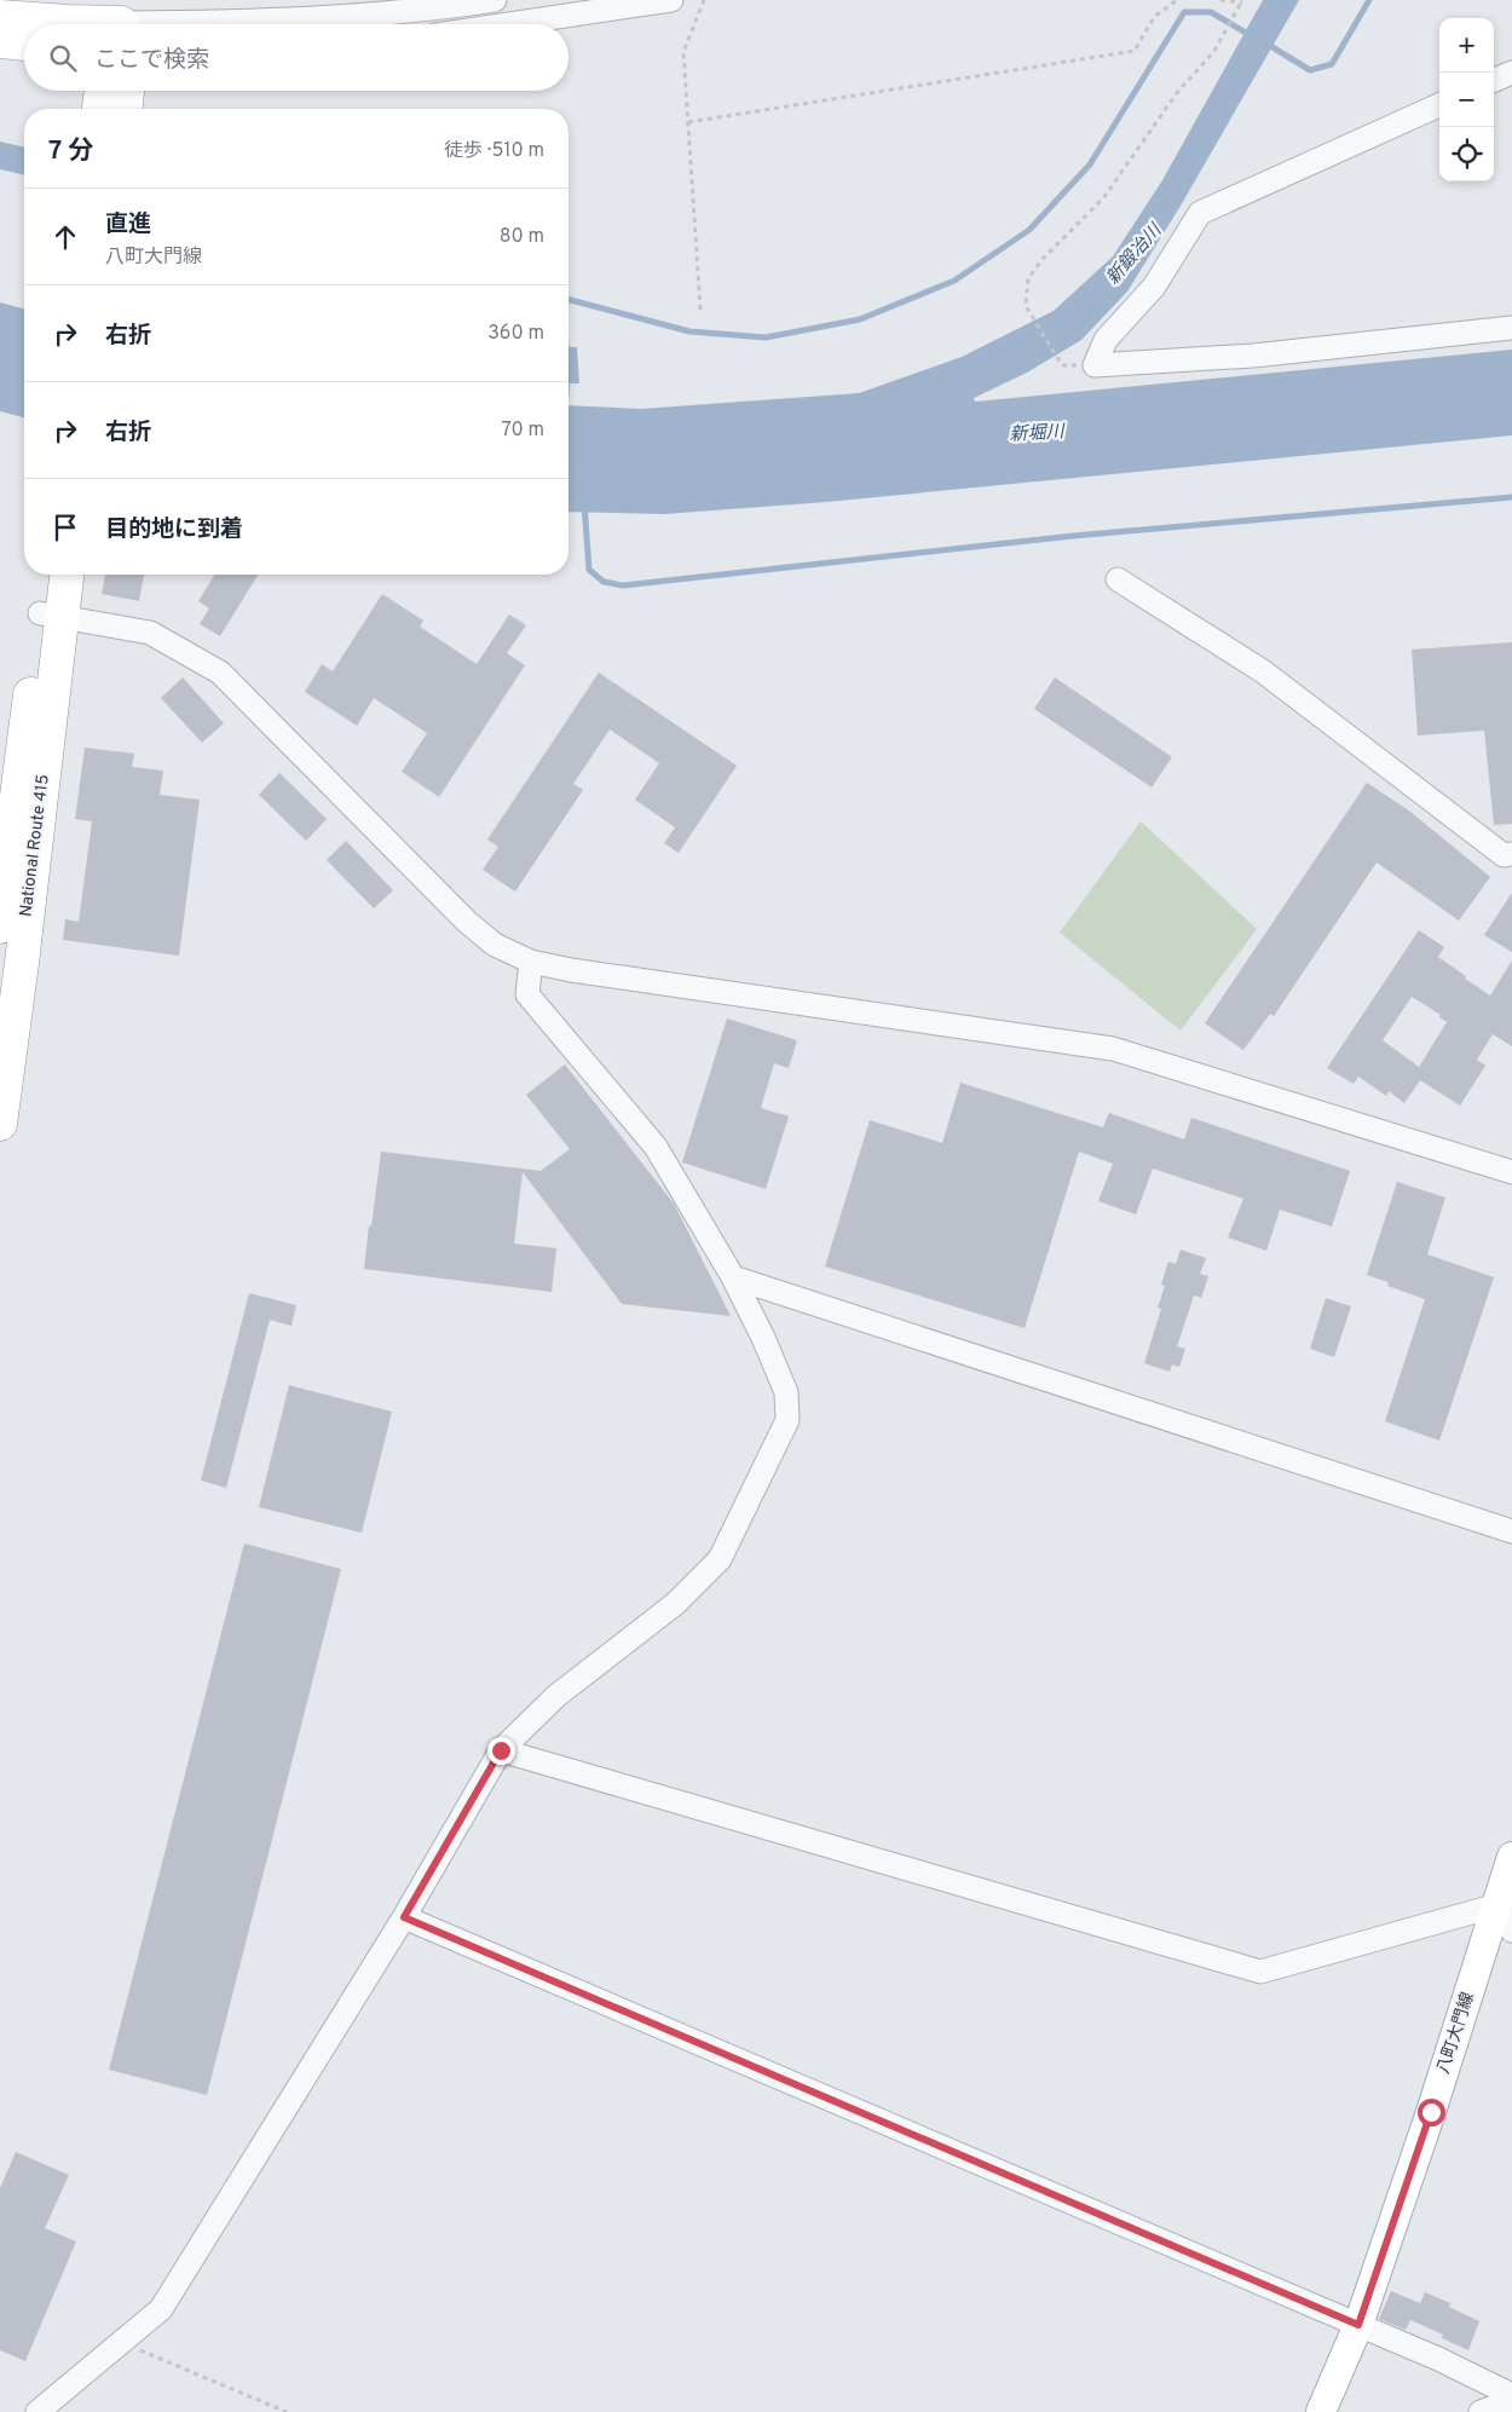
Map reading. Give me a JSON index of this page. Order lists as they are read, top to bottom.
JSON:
{
  "streets": {
    "highway": ["National Route 415"],
    "main road": ["八町大門線"]
  },
  "water": ["新鍛冶川", "新堀川"],
  "page": {
    "map_buttons": ["+", "−"],
    "search": "ここで検索",
    "heading": ["7 分", "徒歩 · 510 m"],
    "list": [
      ["直進", "八町大門線", "80 m"],
      ["右折", "360 m"],
      ["右折", "70 m"],
      "目的地に到着"
    ]
  }
}
